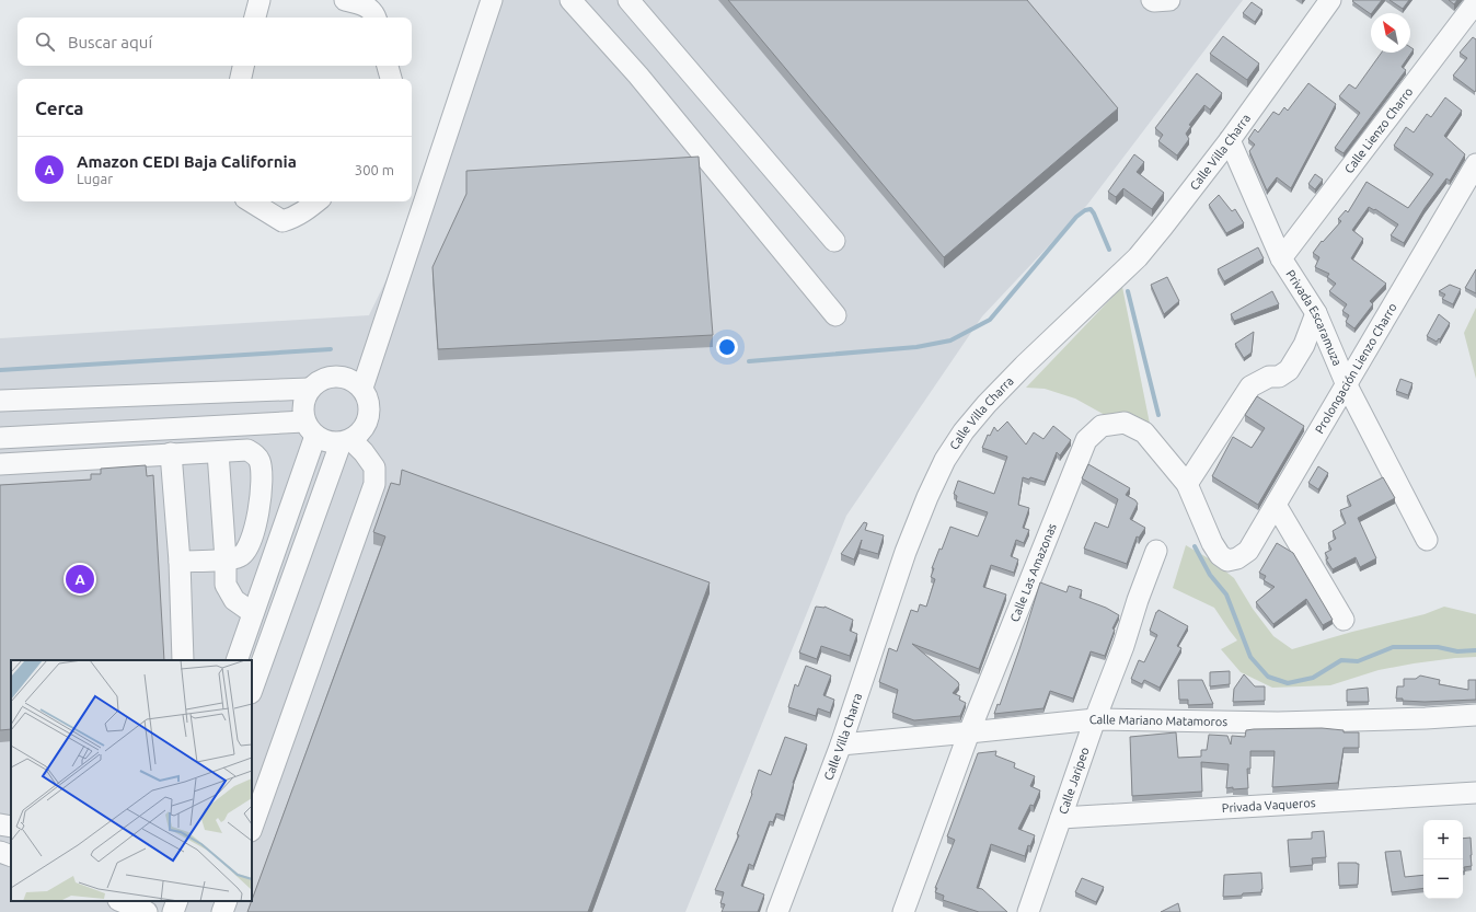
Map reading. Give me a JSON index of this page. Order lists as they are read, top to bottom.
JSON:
{
  "streets": {
    "street": [
      "Calle Lienzo Charro",
      "Calle Villa Charra",
      "Privada Escaramuza",
      "Prolongación Lienzo Charro",
      "Calle Las Amazonas",
      "Calle Mariano Matamoros",
      "Calle Jaripeo",
      "Privada Vaqueros"
    ]
  },
  "crossings": [
    ["Calle Lienzo Charro", "Privada Escaramuza"],
    ["Calle Villa Charra", "Privada Escaramuza"],
    ["Calle Villa Charra", "Calle Mariano Matamoros"],
    ["Privada Escaramuza", "Prolongación Lienzo Charro"],
    ["Prolongación Lienzo Charro", "Calle Las Amazonas"],
    ["Calle Las Amazonas", "Calle Mariano Matamoros"],
    ["Calle Mariano Matamoros", "Calle Jaripeo"],
    ["Calle Jaripeo", "Privada Vaqueros"]
  ],
  "north": "top left",
  "page": {
    "search": "Buscar aquí",
    "heading": "Cerca",
    "list": [
      {
        "mark": "A",
        "name": "Amazon CEDI Baja California",
        "note": "Lugar",
        "value": "300 m"
      }
    ],
    "pins": "A",
    "map_buttons": ["+", "−"]
  }
}
